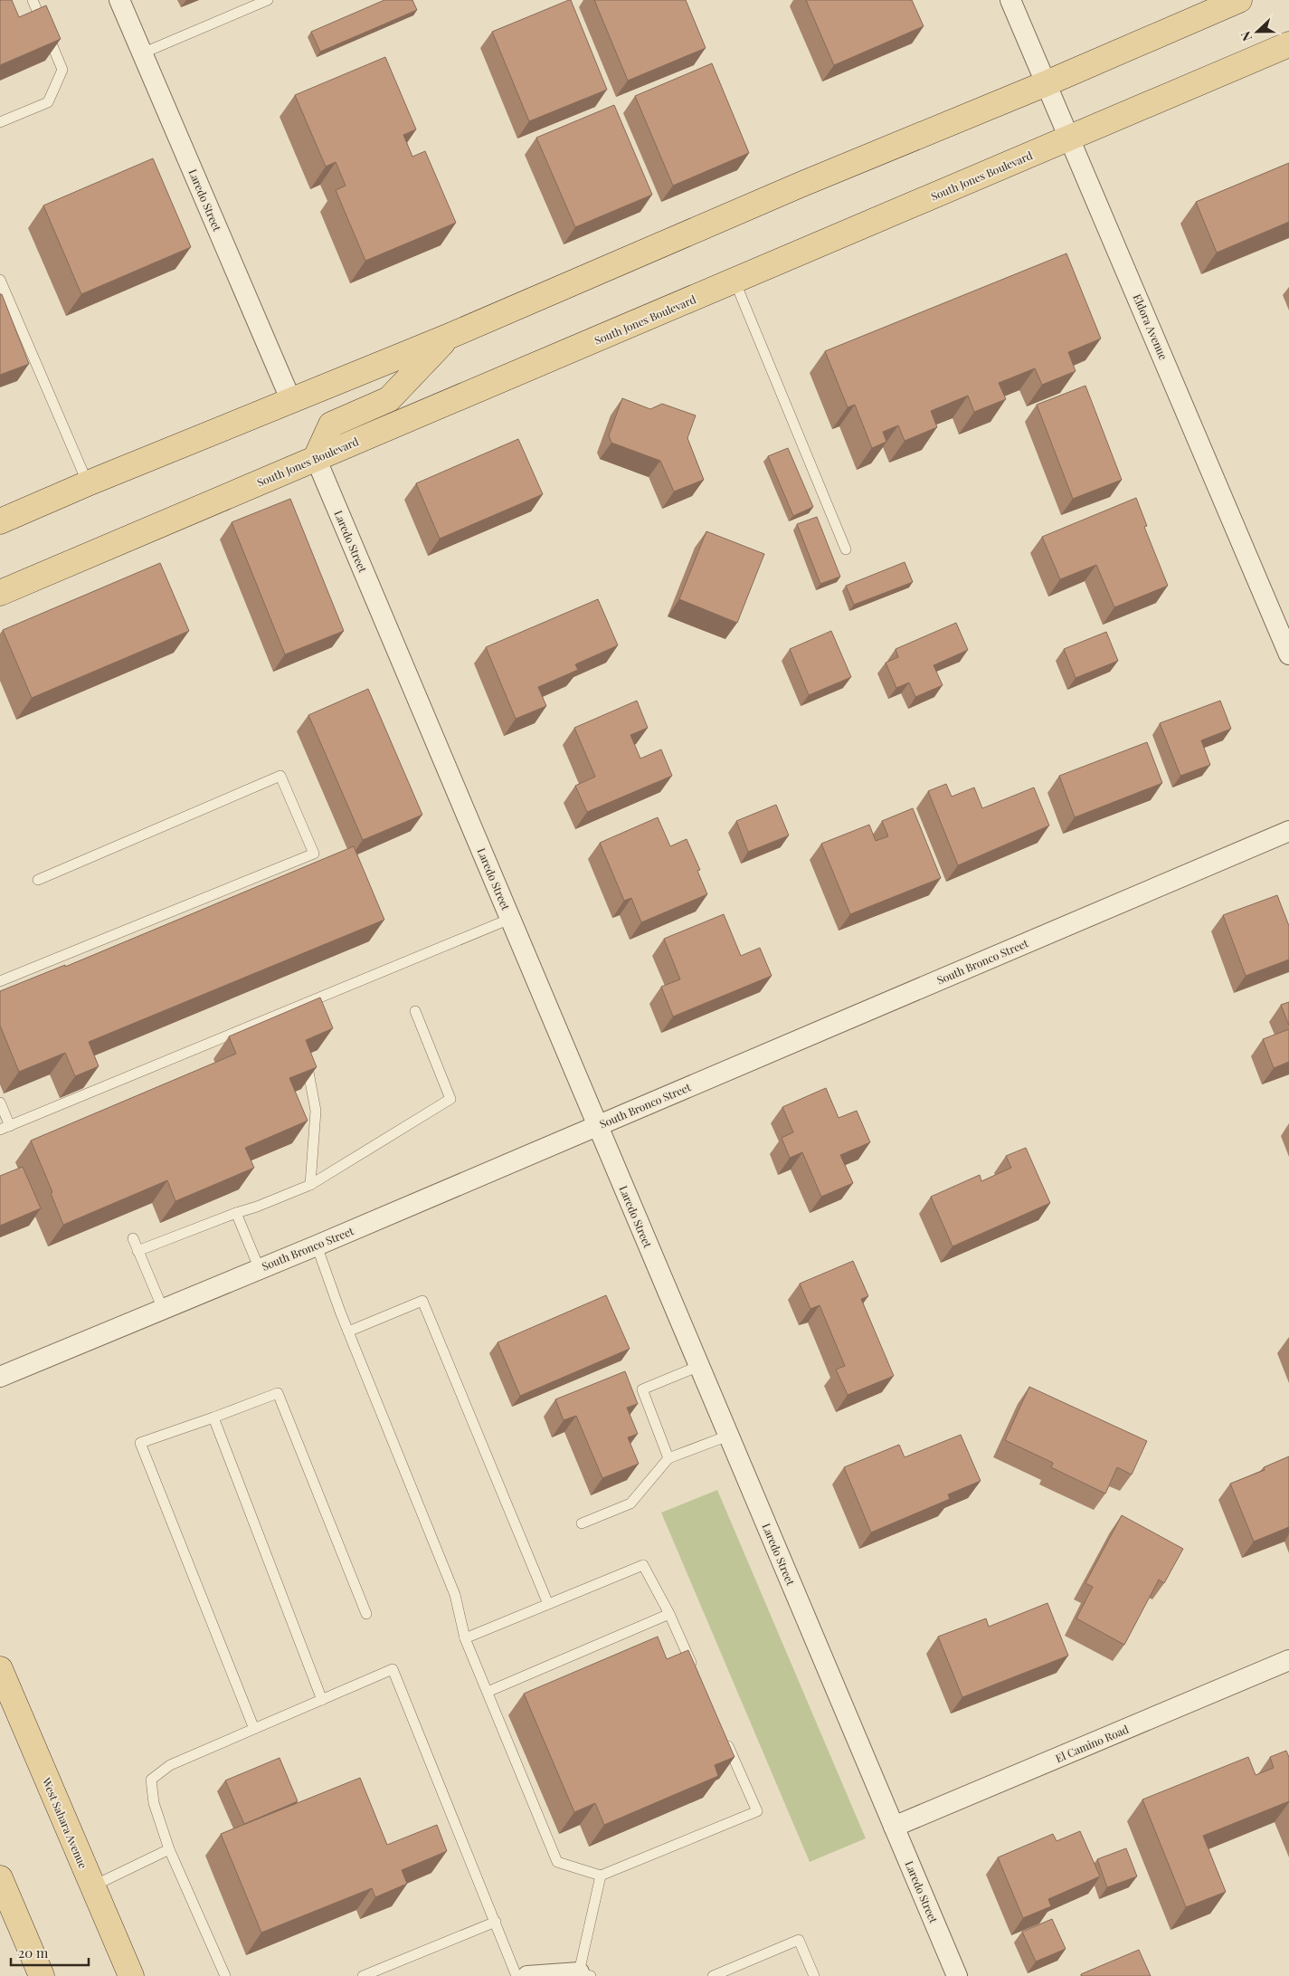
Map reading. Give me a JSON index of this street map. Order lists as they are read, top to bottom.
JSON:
{
  "streets": {
    "main road": ["South Jones Boulevard", "West Sahara Avenue"],
    "street": [
      "Laredo Street",
      "Eldora Avenue",
      "South Bronco Street",
      "El Camino Road"
    ]
  },
  "crossings": [
    ["South Jones Boulevard", "Laredo Street"],
    ["South Jones Boulevard", "Eldora Avenue"],
    ["Laredo Street", "South Bronco Street"],
    ["Laredo Street", "El Camino Road"]
  ],
  "scale_bar": "20 m",
  "north": "left"
}
